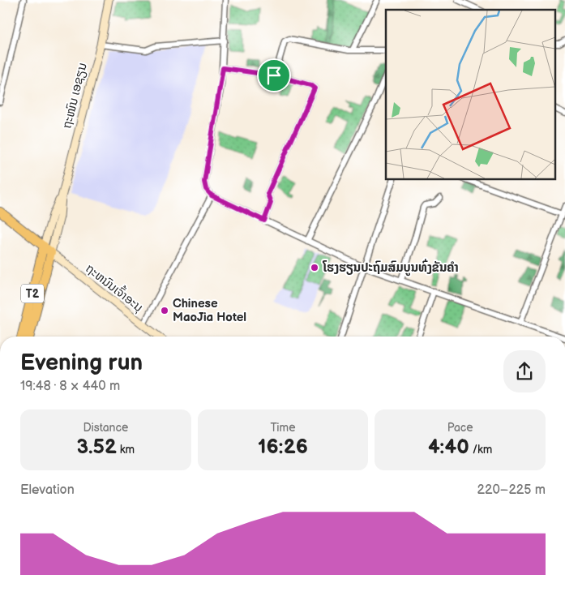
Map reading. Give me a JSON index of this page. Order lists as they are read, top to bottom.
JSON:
{
  "streets": {
    "main road": ["ຖະໜົນ ເອຊຽນ", "ຖະຫນົນເຈົ້າອະນຸ", "T2"]
  },
  "crossings": [
    ["ຖະໜົນ ເອຊຽນ", "ຖະຫນົນເຈົ້າອະນຸ"]
  ],
  "places": ["ໂຮງຮຽນປະຖົມສົມບູນທົ່ງຂັນຄຳ", "Chinese MaoJia Hotel"],
  "page": {
    "heading": ["Evening run", "19:48 · 8 × 440 m"],
    "stats": [
      ["Distance", "3.52 km"],
      ["Time", "16:26"],
      ["Pace", "4:40 /km"]
    ],
    "chart": ["Elevation", "220–225 m"]
  }
}
